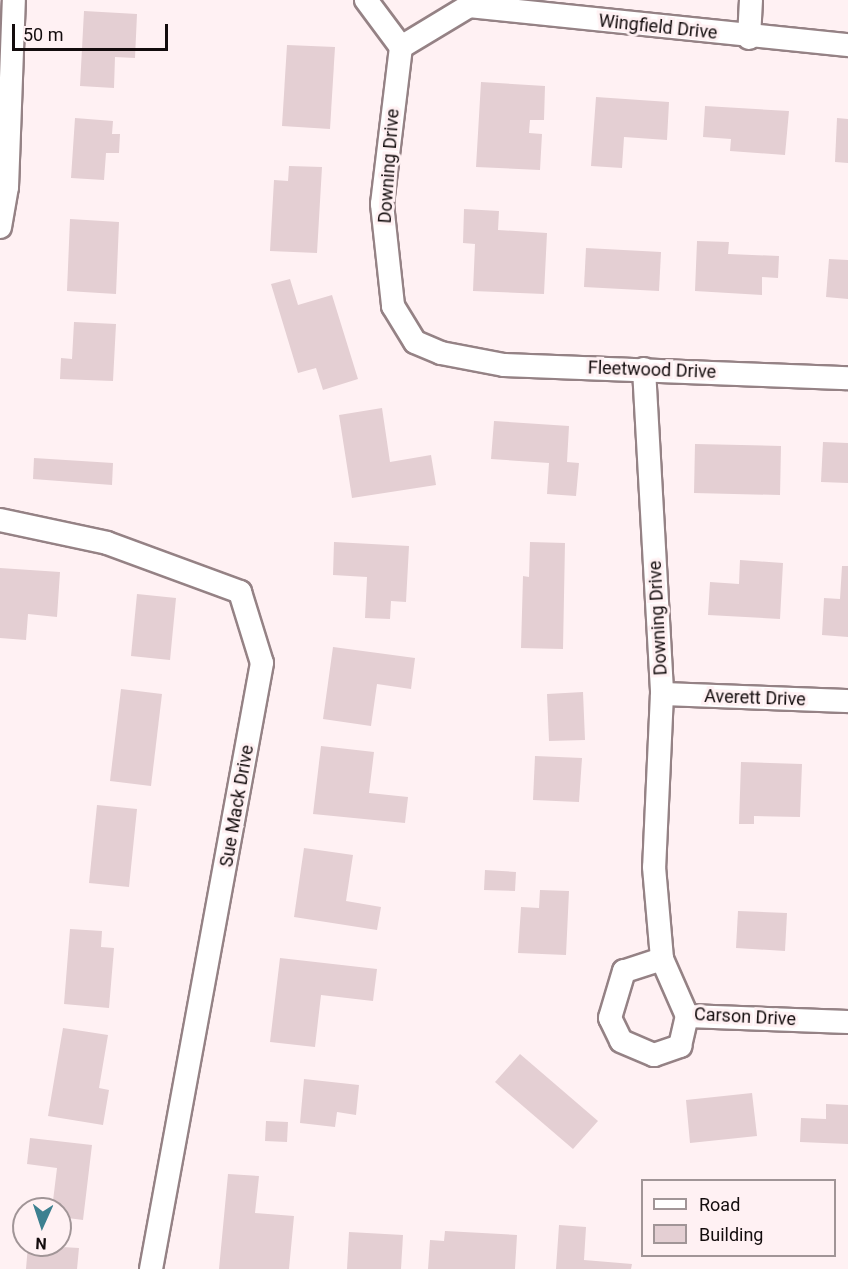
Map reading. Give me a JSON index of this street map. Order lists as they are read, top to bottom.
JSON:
{
  "streets": {
    "street": [
      "Wingfield Drive",
      "Downing Drive",
      "Fleetwood Drive",
      "Averett Drive",
      "Sue Mack Drive",
      "Carson Drive"
    ]
  },
  "crossings": [
    ["Downing Drive", "Fleetwood Drive"],
    ["Downing Drive", "Averett Drive"],
    ["Downing Drive", "Carson Drive"]
  ],
  "legend": ["Road", "Building"],
  "scale_bar": "50 m",
  "north": "bottom"
}
